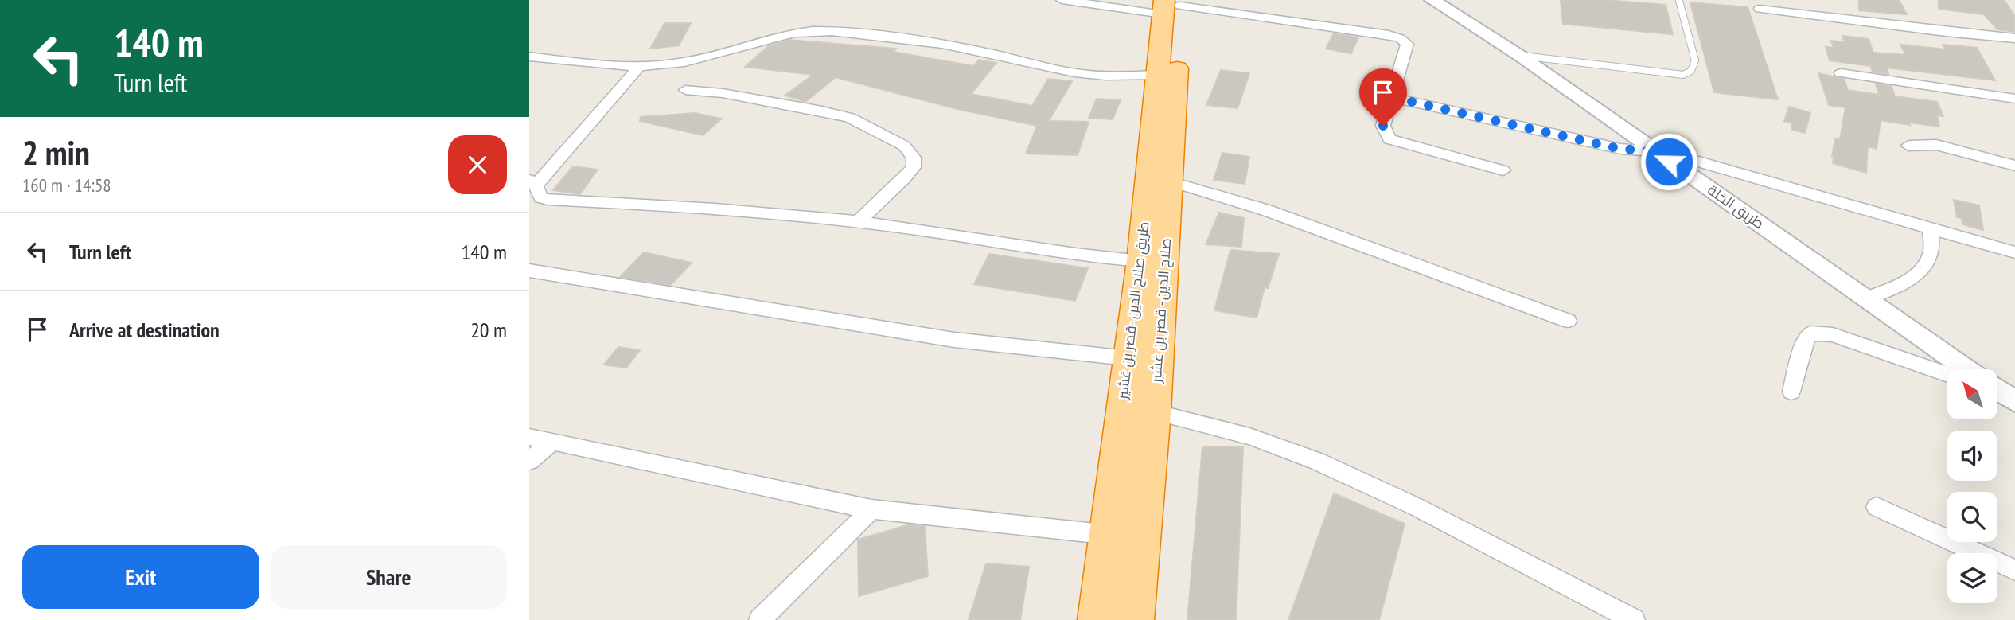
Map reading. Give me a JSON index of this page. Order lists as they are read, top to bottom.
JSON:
{
  "streets": {
    "highway": ["طريق صلاح الدين -قصر بن غشير", "صلاح الدين - قصر بن غشير"],
    "street": ["طريق الخلة"]
  },
  "crossings": [
    ["طريق صلاح الدين -قصر بن غشير", "صلاح الدين - قصر بن غشير"]
  ],
  "north": "top left",
  "page": {
    "turn": ["140 m", "Turn left"],
    "heading": ["2 min", "160 m · 14:58"],
    "list": [
      {
        "name": "Turn left",
        "value": "140 m"
      },
      {
        "name": "Arrive at destination",
        "value": "20 m"
      }
    ],
    "buttons": ["Exit", "Share"]
  }
}
